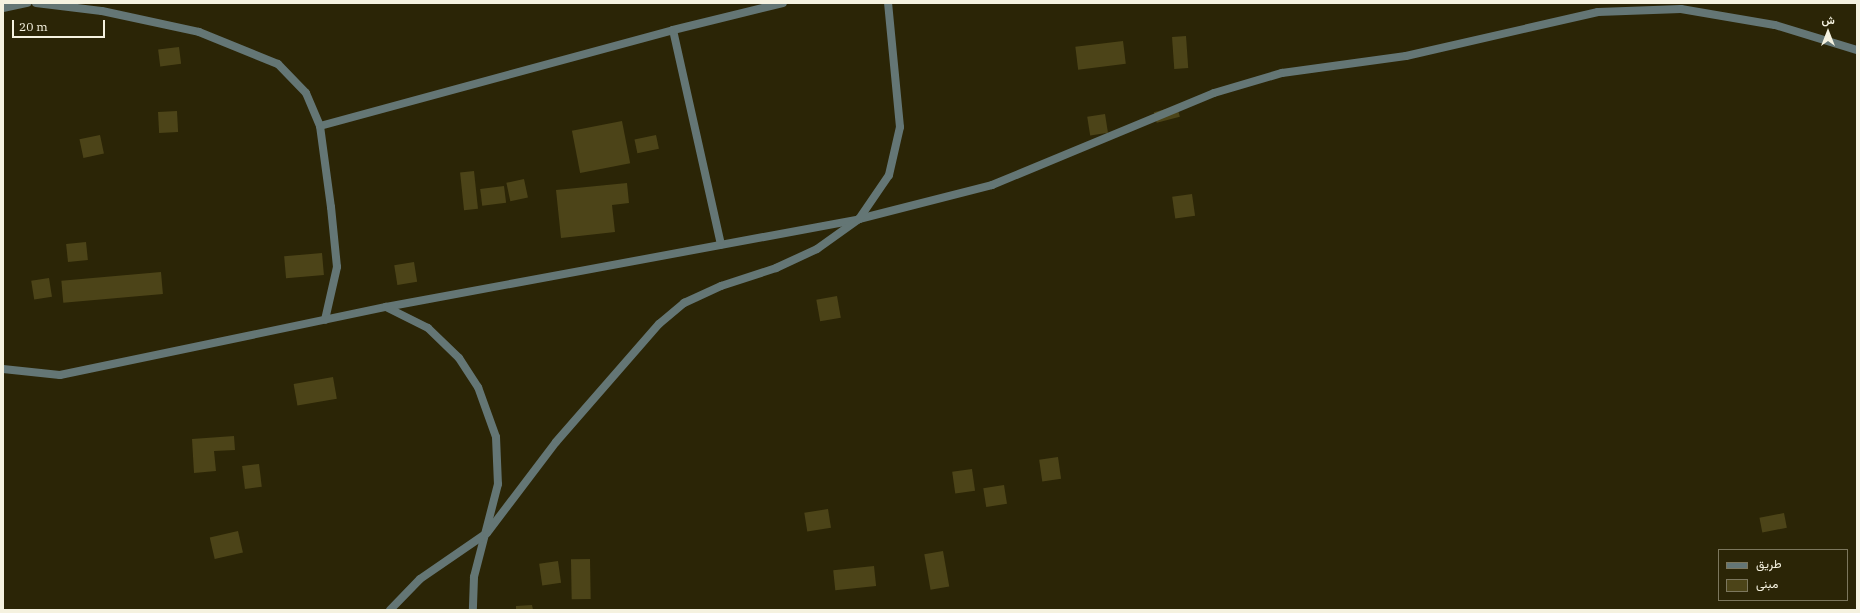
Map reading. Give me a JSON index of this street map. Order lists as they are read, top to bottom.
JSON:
{
  "legend": ["طريق", "مبنى"],
  "scale_bar": "20 m",
  "north": "top"
}
